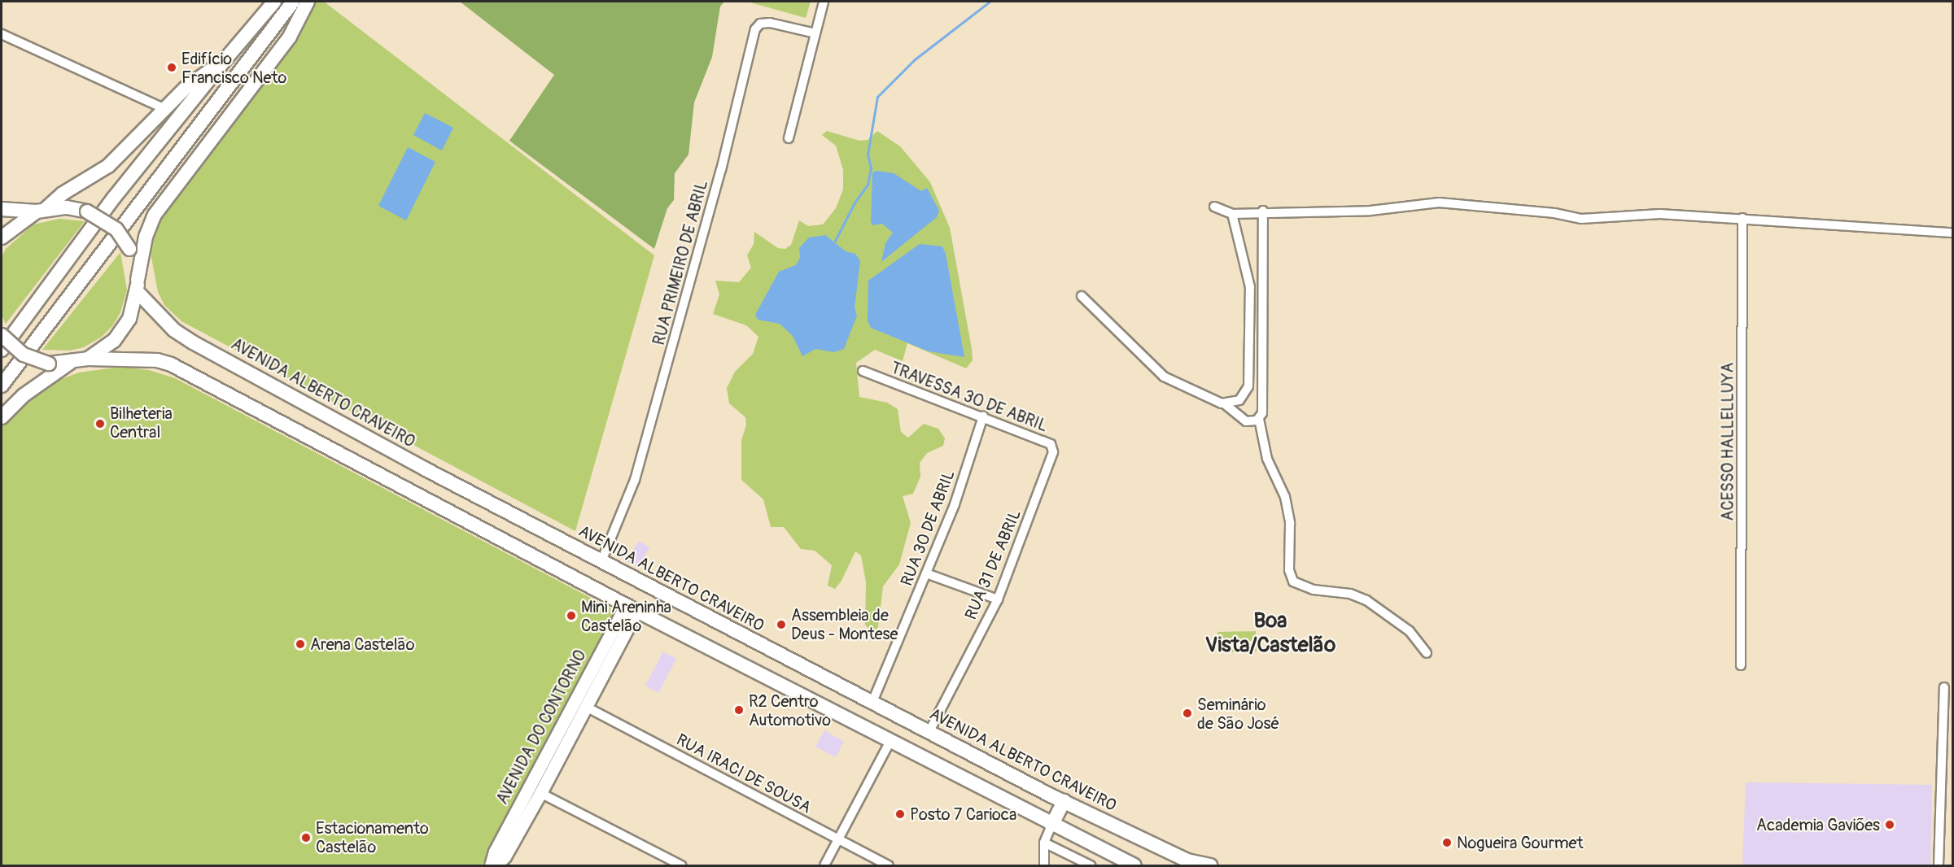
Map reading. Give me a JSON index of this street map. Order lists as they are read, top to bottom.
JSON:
{
  "streets": {
    "main road": ["AVENIDA ALBERTO CRAVEIRO"],
    "street": [
      "RUA PRIMEIRO DE ABRIL",
      "TRAVESSA 30 DE ABRIL",
      "ACESSO HALLELLUYA",
      "RUA 30 DE ABRIL",
      "RUA 31 DE ABRIL",
      "AVENIDA DO CONTORNO",
      "RUA IRACI DE SOUSA"
    ]
  },
  "crossings": [
    ["RUA PRIMEIRO DE ABRIL", "AVENIDA ALBERTO CRAVEIRO"],
    ["AVENIDA ALBERTO CRAVEIRO", "RUA 30 DE ABRIL"],
    ["AVENIDA ALBERTO CRAVEIRO", "RUA 31 DE ABRIL"],
    ["TRAVESSA 30 DE ABRIL", "RUA 30 DE ABRIL"],
    ["TRAVESSA 30 DE ABRIL", "RUA 31 DE ABRIL"],
    ["AVENIDA DO CONTORNO", "RUA IRACI DE SOUSA"]
  ],
  "districts": ["Boa Vista/Castelão"],
  "places": [
    "Edifício Francisco Neto",
    "Bilheteria Central",
    "Mini Areninha Castelão",
    "Assembleia de Deus - Montese",
    "Arena Castelão",
    "R2 Centro Automotivo",
    "Seminário de São José",
    "Posto 7 Carioca",
    "Academia Gaviões",
    "Estacionamento Castelão",
    "Nogueira Gourmet"
  ]
}
